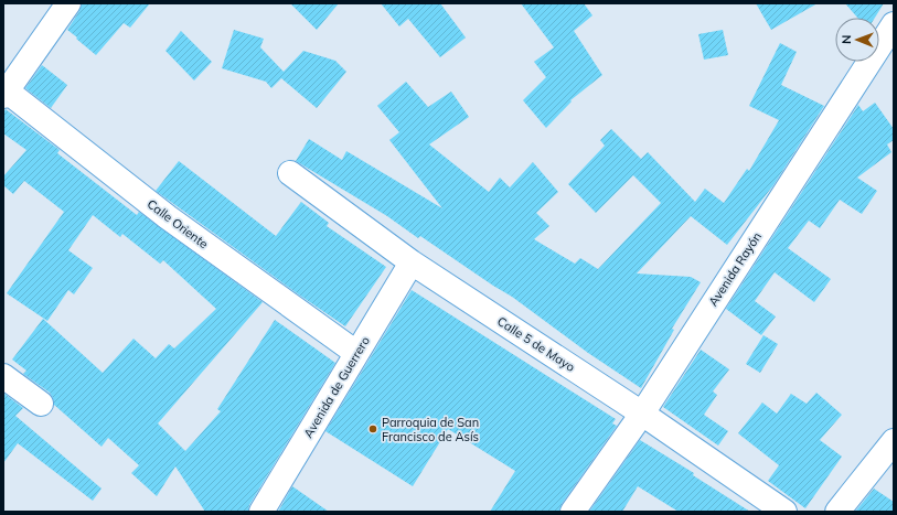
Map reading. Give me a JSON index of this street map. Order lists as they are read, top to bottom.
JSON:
{
  "streets": {
    "street": [
      "Calle Oriente",
      "Avenida Rayón",
      "Calle 5 de Mayo",
      "Avenida de Guerrero"
    ]
  },
  "crossings": [
    ["Calle Oriente", "Avenida de Guerrero"],
    ["Avenida Rayón", "Calle 5 de Mayo"],
    ["Calle 5 de Mayo", "Avenida de Guerrero"]
  ],
  "places": ["Parroquia de San Francisco de Asís"],
  "north": "left"
}
